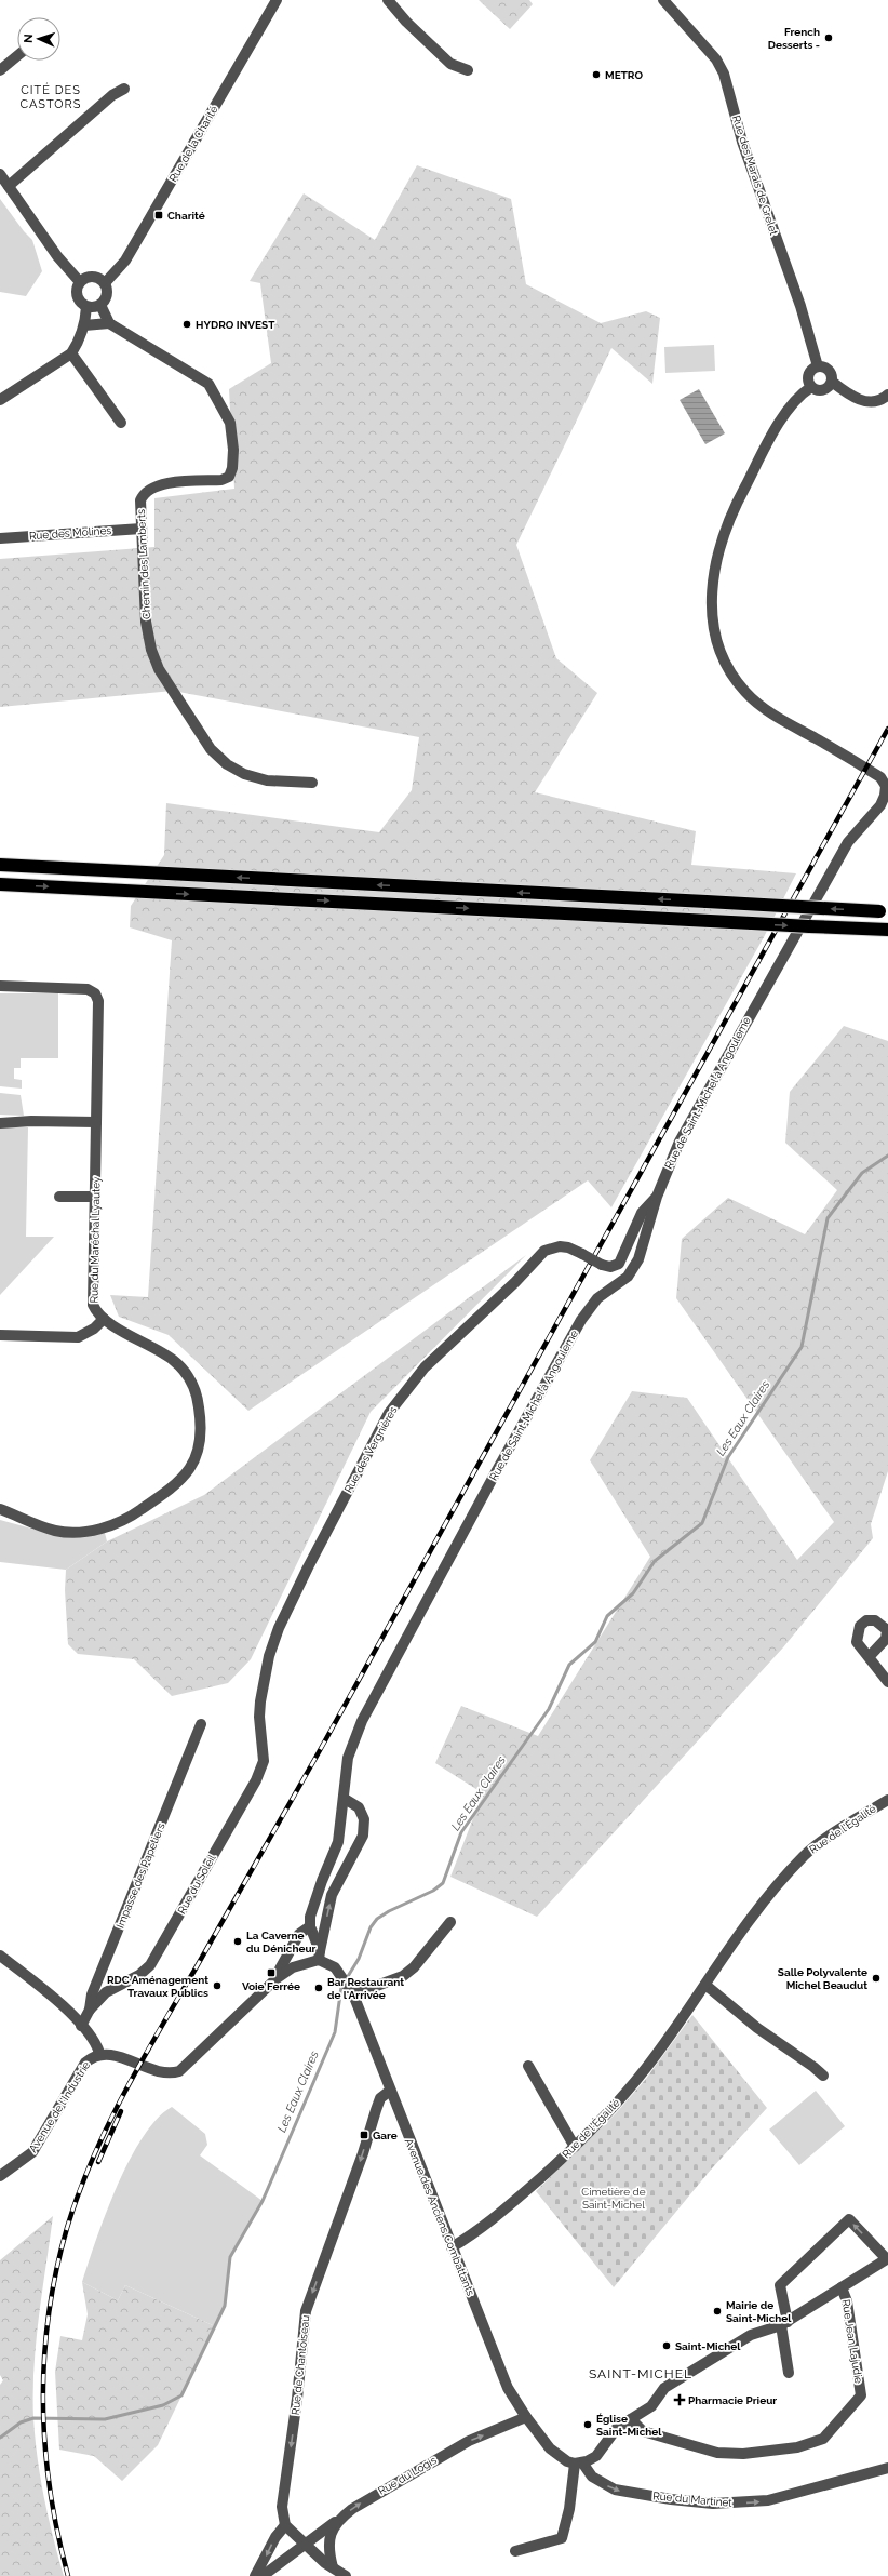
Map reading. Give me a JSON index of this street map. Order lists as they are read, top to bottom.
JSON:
{
  "streets": {
    "street": [
      "Rue de la Charité",
      "Rue des Marais de Grelet",
      "Rue des Molines",
      "Chemin des Lamberts",
      "Rue de Saint-Michel à Angouleme",
      "Rue du Maréchal Lyautey",
      "Rue des Vergnières",
      "Rue de l'Égalité",
      "Impasse des Papetiers",
      "Rue du Soleil",
      "Avenue de l'Industrie",
      "Avenue des Anciens Combattants",
      "Rue Jean Lajudie",
      "Rue de Chantoiseau",
      "Rue du Logis",
      "Rue du Martinet"
    ]
  },
  "crossings": [
    ["Rue des Marais de Grelet", "Rue de Saint-Michel à Angouleme"],
    ["Rue des Molines", "Chemin des Lamberts"],
    ["Rue de Saint-Michel à Angouleme", "Rue des Vergnières"],
    ["Rue des Vergnières", "Rue du Soleil"],
    ["Rue de l'Égalité", "Avenue des Anciens Combattants"],
    ["Impasse des Papetiers", "Rue du Soleil"],
    ["Avenue des Anciens Combattants", "Rue de Chantoiseau"],
    ["Avenue des Anciens Combattants", "Rue du Logis"],
    ["Avenue des Anciens Combattants", "Rue du Martinet"]
  ],
  "one_way": ["Rue de Chantoiseau", "Rue du Logis", "Rue du Martinet"],
  "districts": ["CITÉ DES CASTORS", "SAINT-MICHEL"],
  "water": ["Les Eaux Claires"],
  "parks": ["Cimetière de Saint-Michel"],
  "places": {
    "other": [
      "French Desserts -",
      "METRO",
      "HYDRO INVEST",
      "La Caverne du Dénicheur",
      "Salle Polyvalente Michel Beaudut",
      "RDC Aménagement Travaux Publics",
      "Bar Restaurant de l'Arrivée",
      "Mairie de Saint-Michel",
      "Saint-Michel",
      "Église Saint-Michel"
    ],
    "transit": ["Charité", "Voie Ferrée", "Gare"],
    "health": ["Pharmacie Prieur"]
  },
  "north": "left"
}
